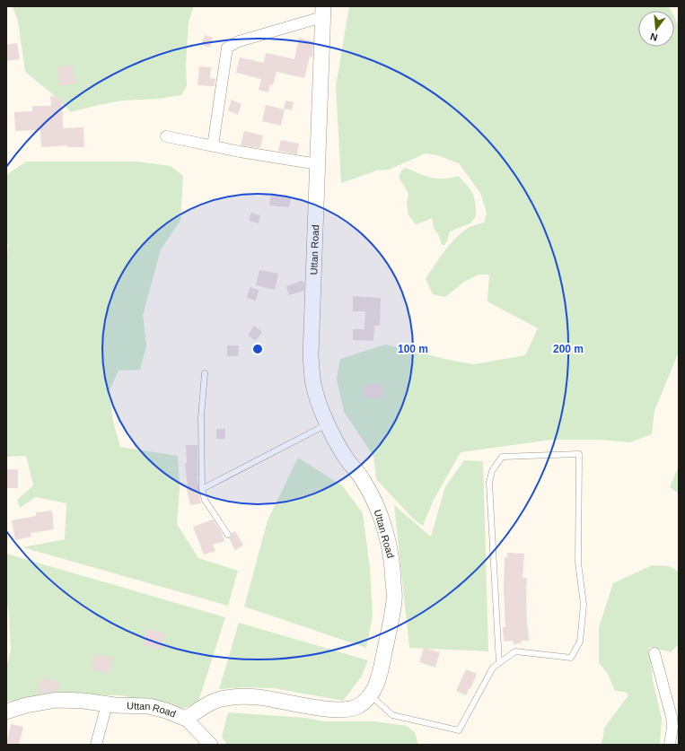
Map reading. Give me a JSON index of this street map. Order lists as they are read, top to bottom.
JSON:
{
  "streets": {
    "main road": ["Uttan Road"]
  },
  "north": "bottom",
  "rings": ["100 m", "200 m"]
}
